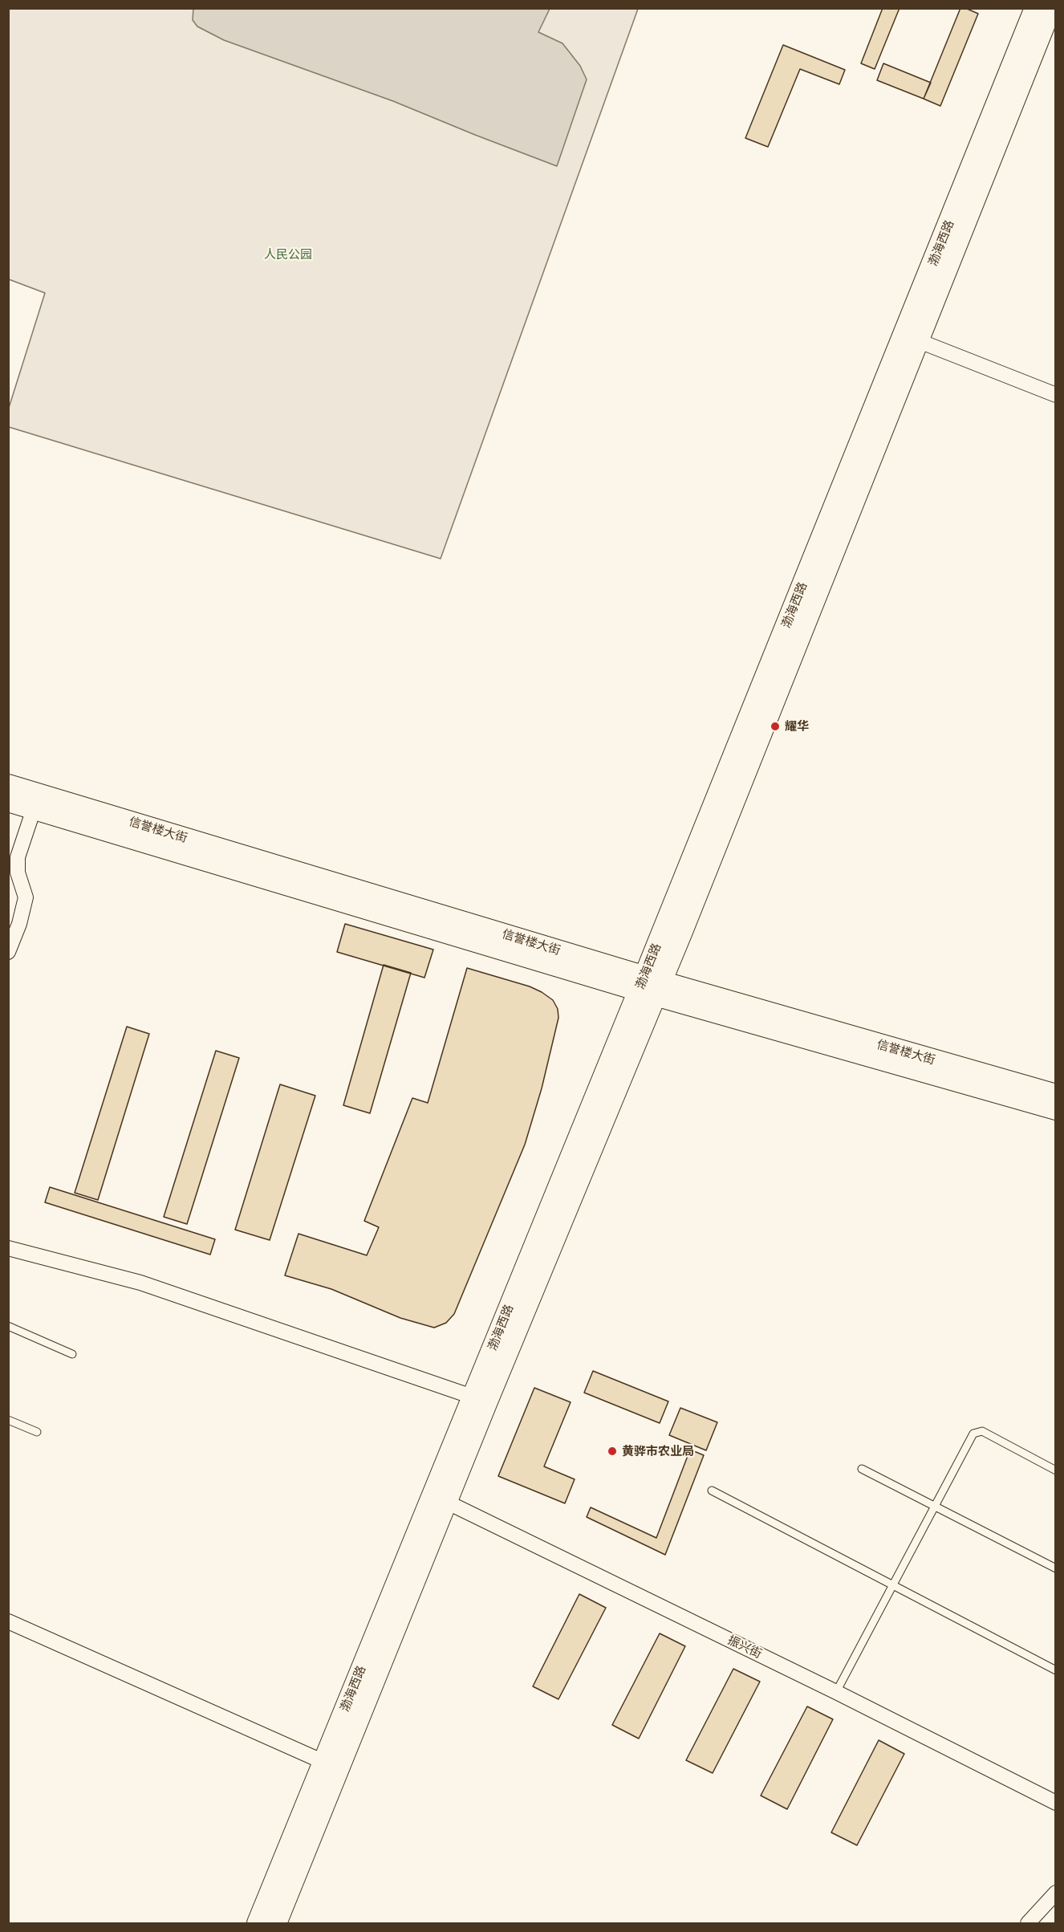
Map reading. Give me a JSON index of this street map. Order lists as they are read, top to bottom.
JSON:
{
  "streets": {
    "main road": ["渤海西路", "信誉楼大街"],
    "street": ["振兴街"]
  },
  "crossings": [
    ["渤海西路", "信誉楼大街"],
    ["渤海西路", "振兴街"]
  ],
  "parks": ["人民公园"],
  "places": ["耀华", "黄骅市农业局"]
}
